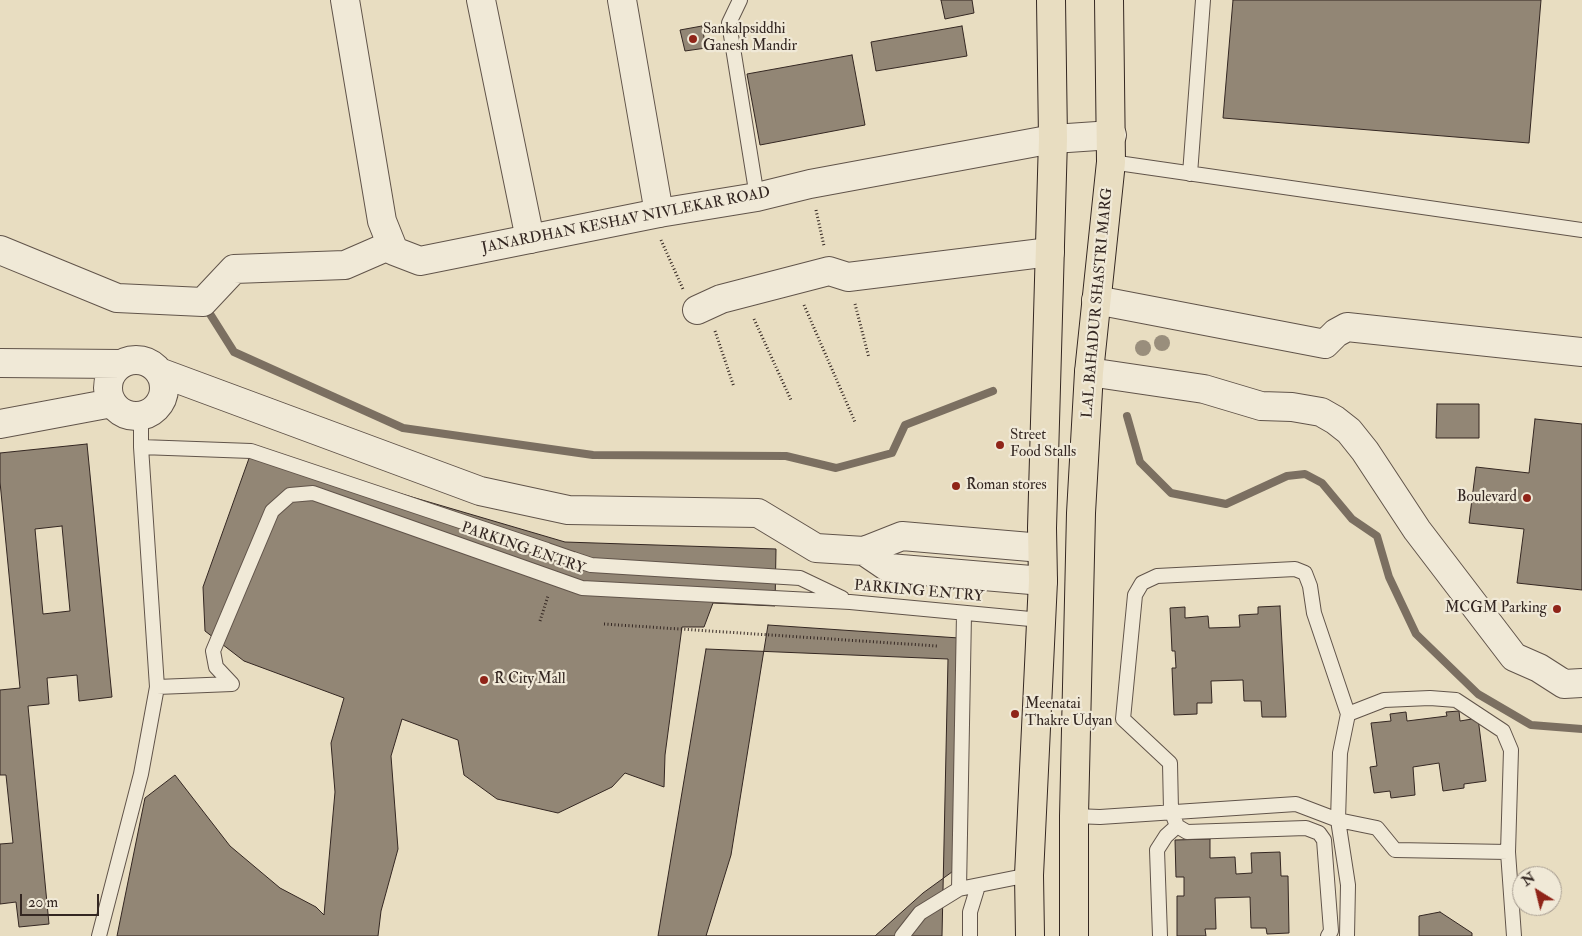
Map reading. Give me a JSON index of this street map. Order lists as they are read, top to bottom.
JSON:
{
  "streets": {
    "main road": ["LAL BAHADUR SHASTRI MARG"],
    "street": ["JANARDHAN KESHAV NIVLEKAR ROAD"],
    "lane": ["PARKING ENTRY"]
  },
  "crossings": [
    ["JANARDHAN KESHAV NIVLEKAR ROAD", "LAL BAHADUR SHASTRI MARG"]
  ],
  "places": [
    "Sankalpsiddhi Ganesh Mandir",
    "Street Food Stalls",
    "Roman stores",
    "Boulevard",
    "MCGM Parking",
    "R City Mall",
    "Meenatai Thakre Udyan"
  ],
  "scale_bar": "20 m",
  "north": "top left"
}
